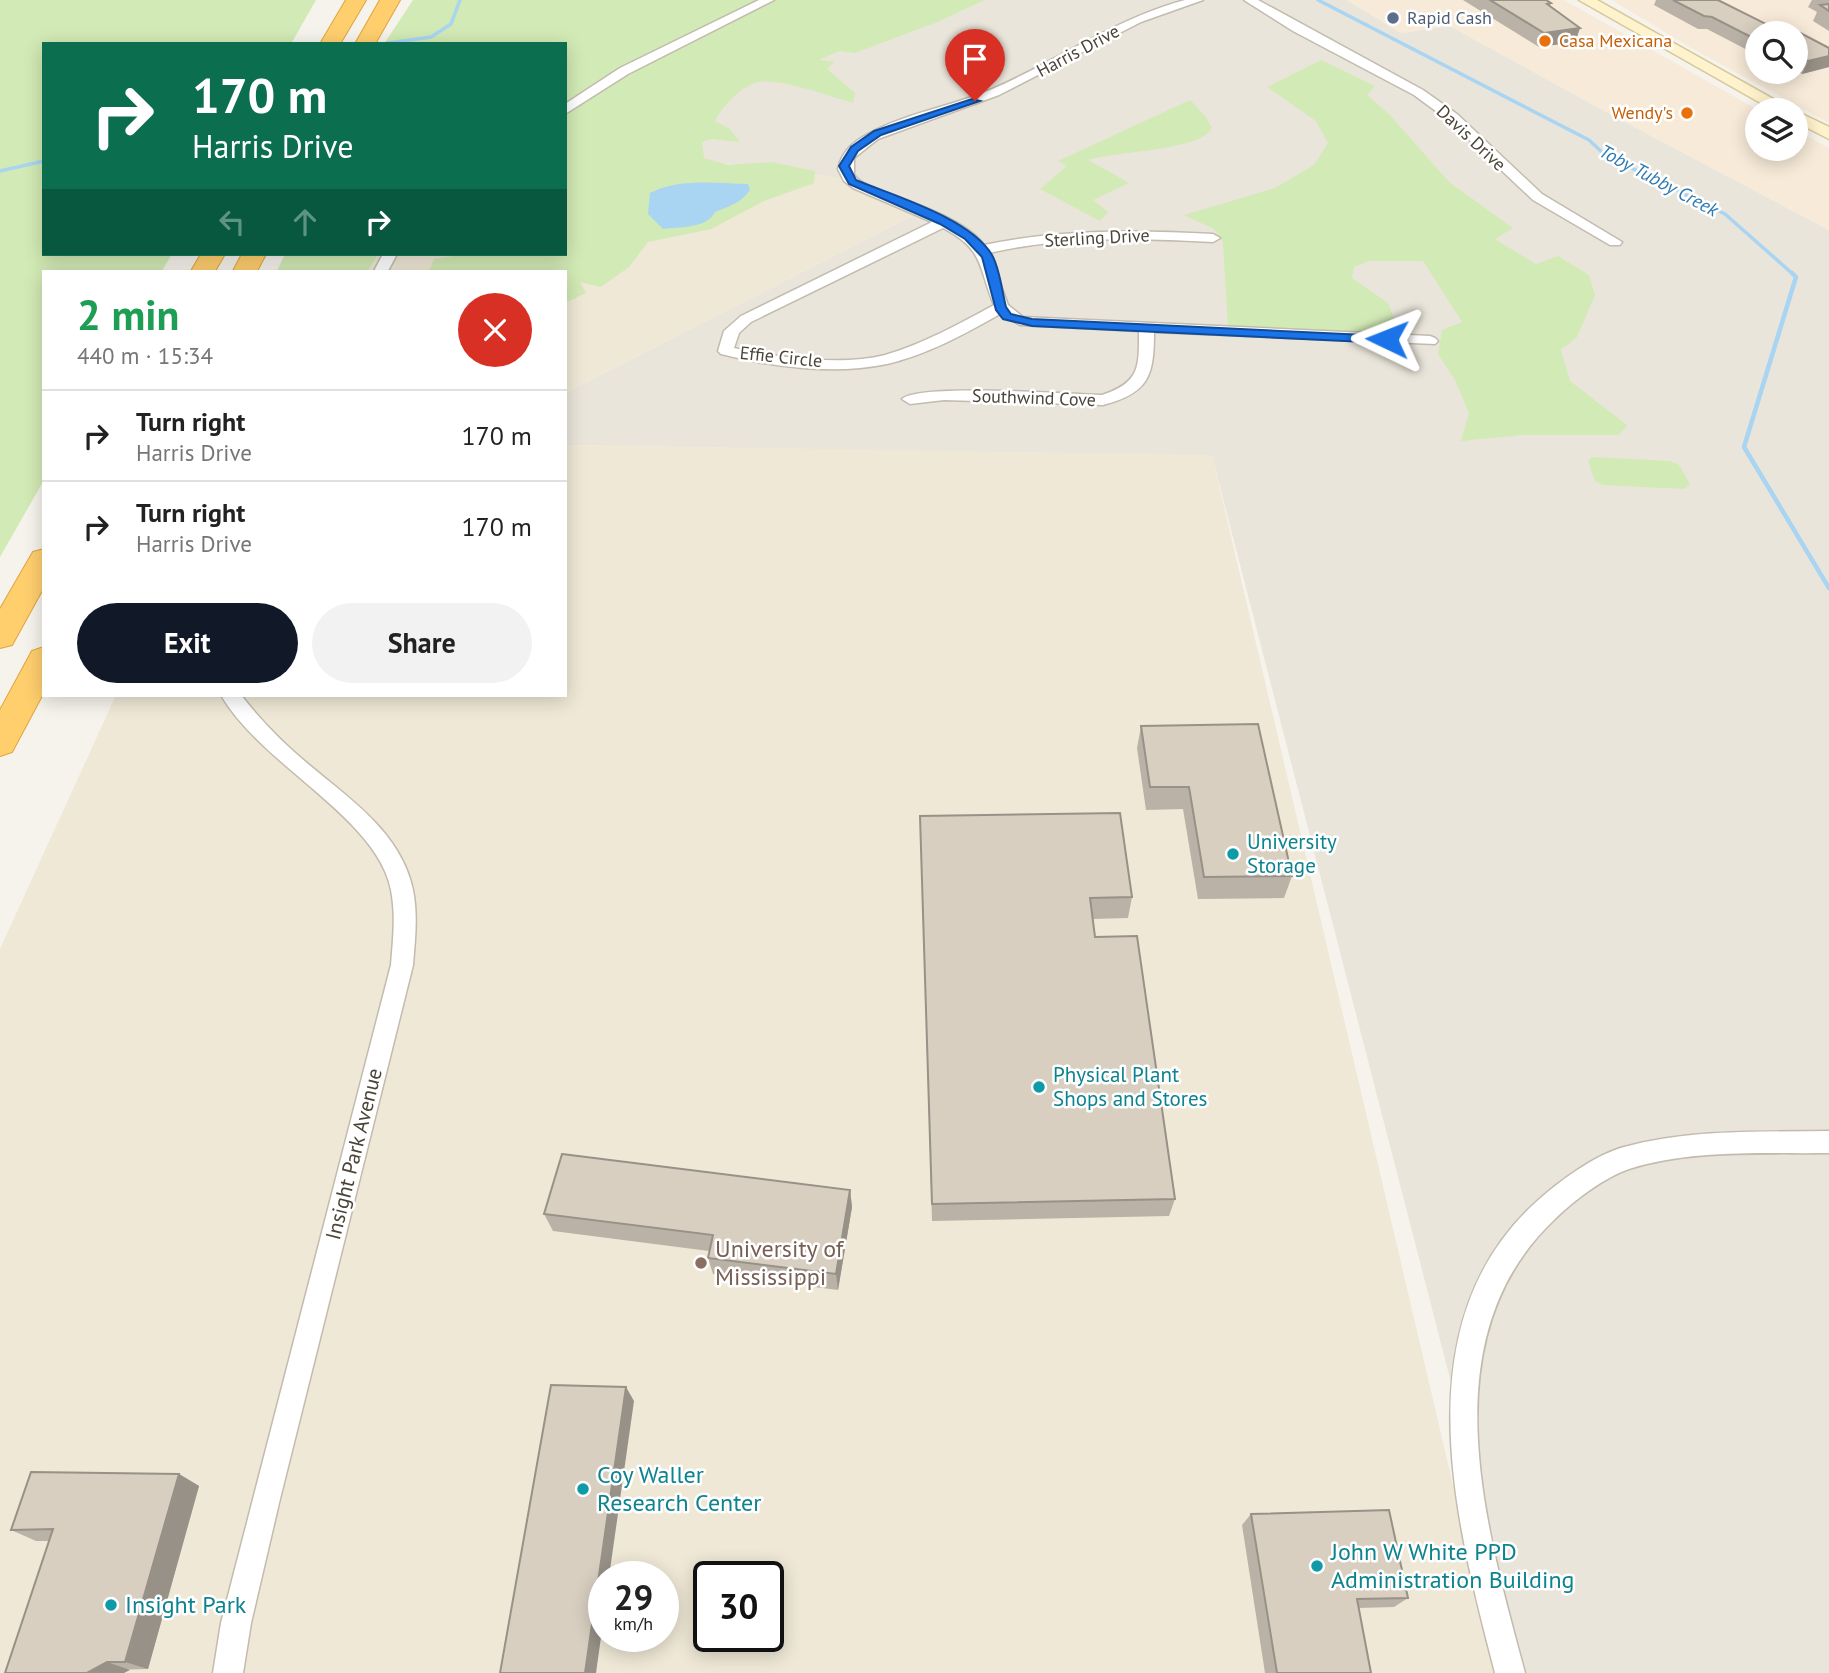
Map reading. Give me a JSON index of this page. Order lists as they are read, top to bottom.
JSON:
{
  "streets": {
    "street": [
      "Harris Drive",
      "Davis Drive",
      "Sterling Drive",
      "Effie Circle",
      "Southwind Cove",
      "Insight Park Avenue"
    ]
  },
  "crossings": [
    ["Harris Drive", "Sterling Drive"],
    ["Harris Drive", "Effie Circle"]
  ],
  "water": ["Toby Tubby Creek"],
  "places": [
    "Rapid Cash",
    "Casa Mexicana",
    "Wendy's",
    "University Storage",
    "Physical Plant Shops and Stores",
    "University of Mississippi",
    "Coy Waller Research Center",
    "John W White PPD Administration Building",
    "Insight Park"
  ],
  "page": {
    "turn": ["170 m", "Harris Drive"],
    "heading": ["2 min", "440 m · 15:34"],
    "list": [
      {
        "name": "Turn right",
        "note": "Harris Drive",
        "value": "170 m"
      },
      {
        "name": "Turn right",
        "note": "Harris Drive",
        "value": "170 m"
      }
    ],
    "buttons": ["Exit", "Share"],
    "speed": "29 km/h",
    "limit": "30"
  }
}
